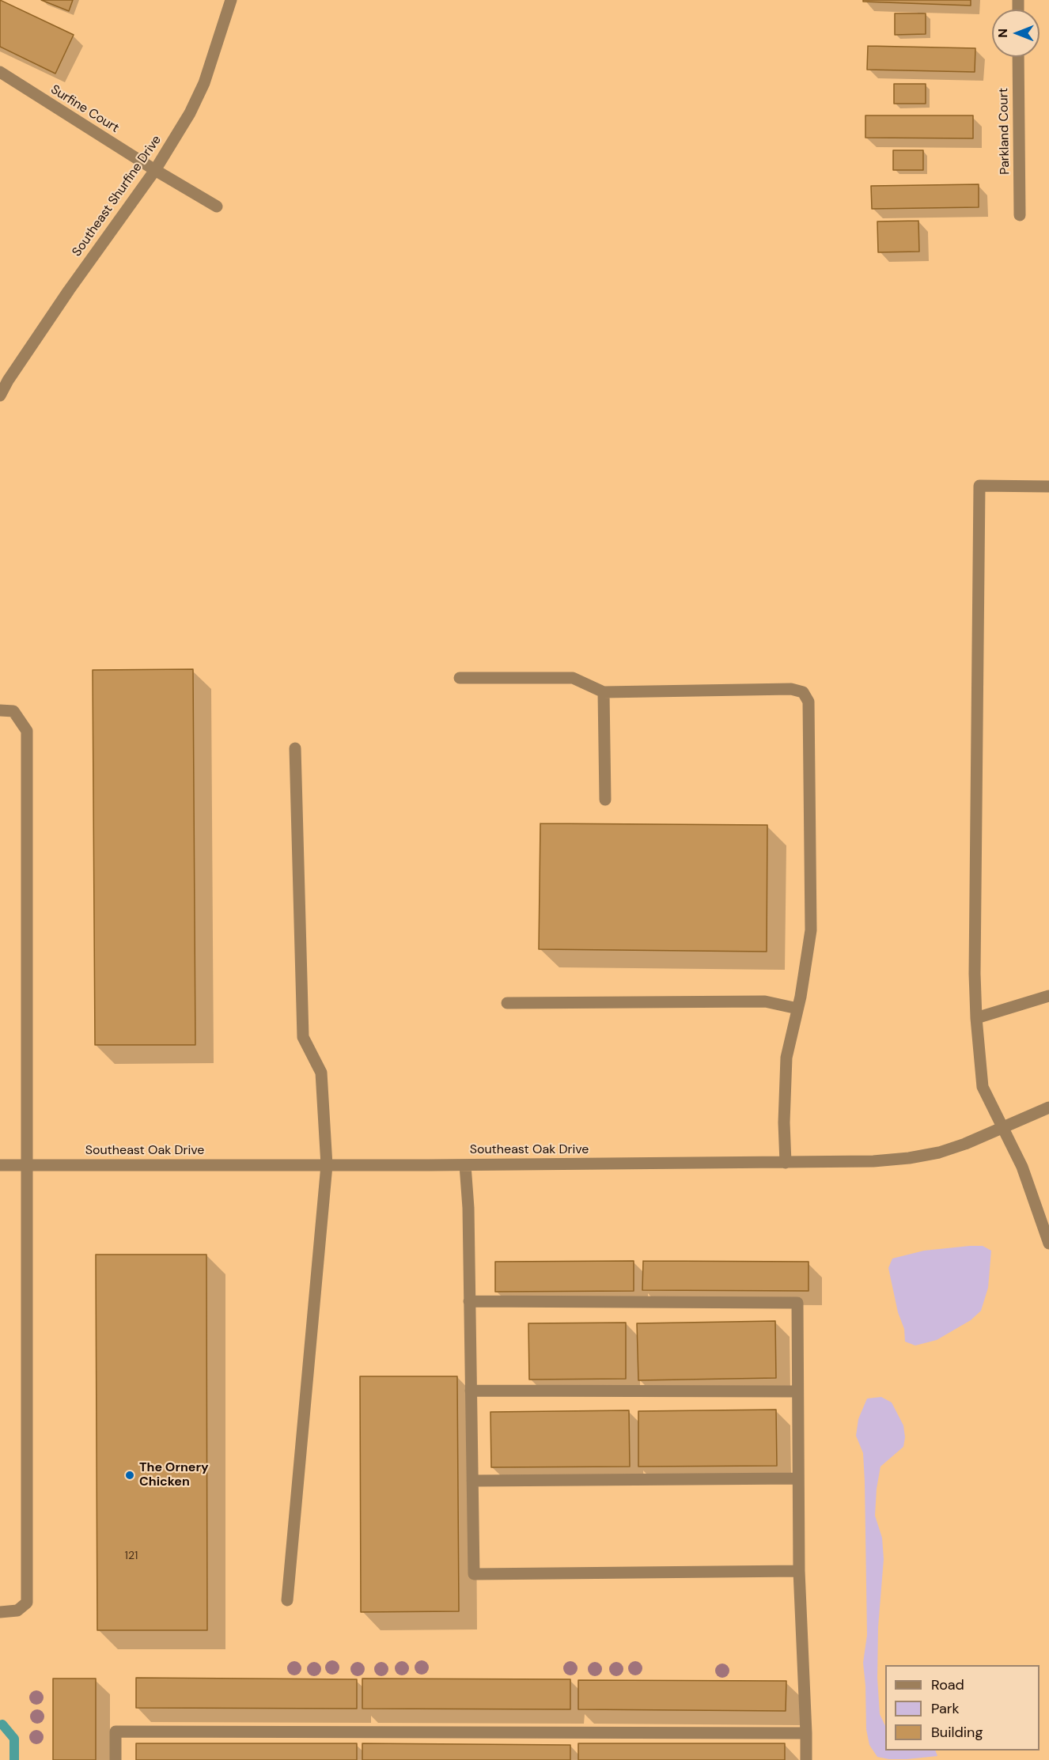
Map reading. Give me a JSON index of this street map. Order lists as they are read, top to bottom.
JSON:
{
  "streets": {
    "street": [
      "Surfine Court",
      "Parkland Court",
      "Southeast Shurfine Drive",
      "Southeast Oak Drive"
    ]
  },
  "crossings": [
    ["Surfine Court", "Southeast Shurfine Drive"]
  ],
  "places": ["The Ornery Chicken"],
  "house_numbers": ["121"],
  "legend": ["Road", "Park", "Building"],
  "north": "left"
}
